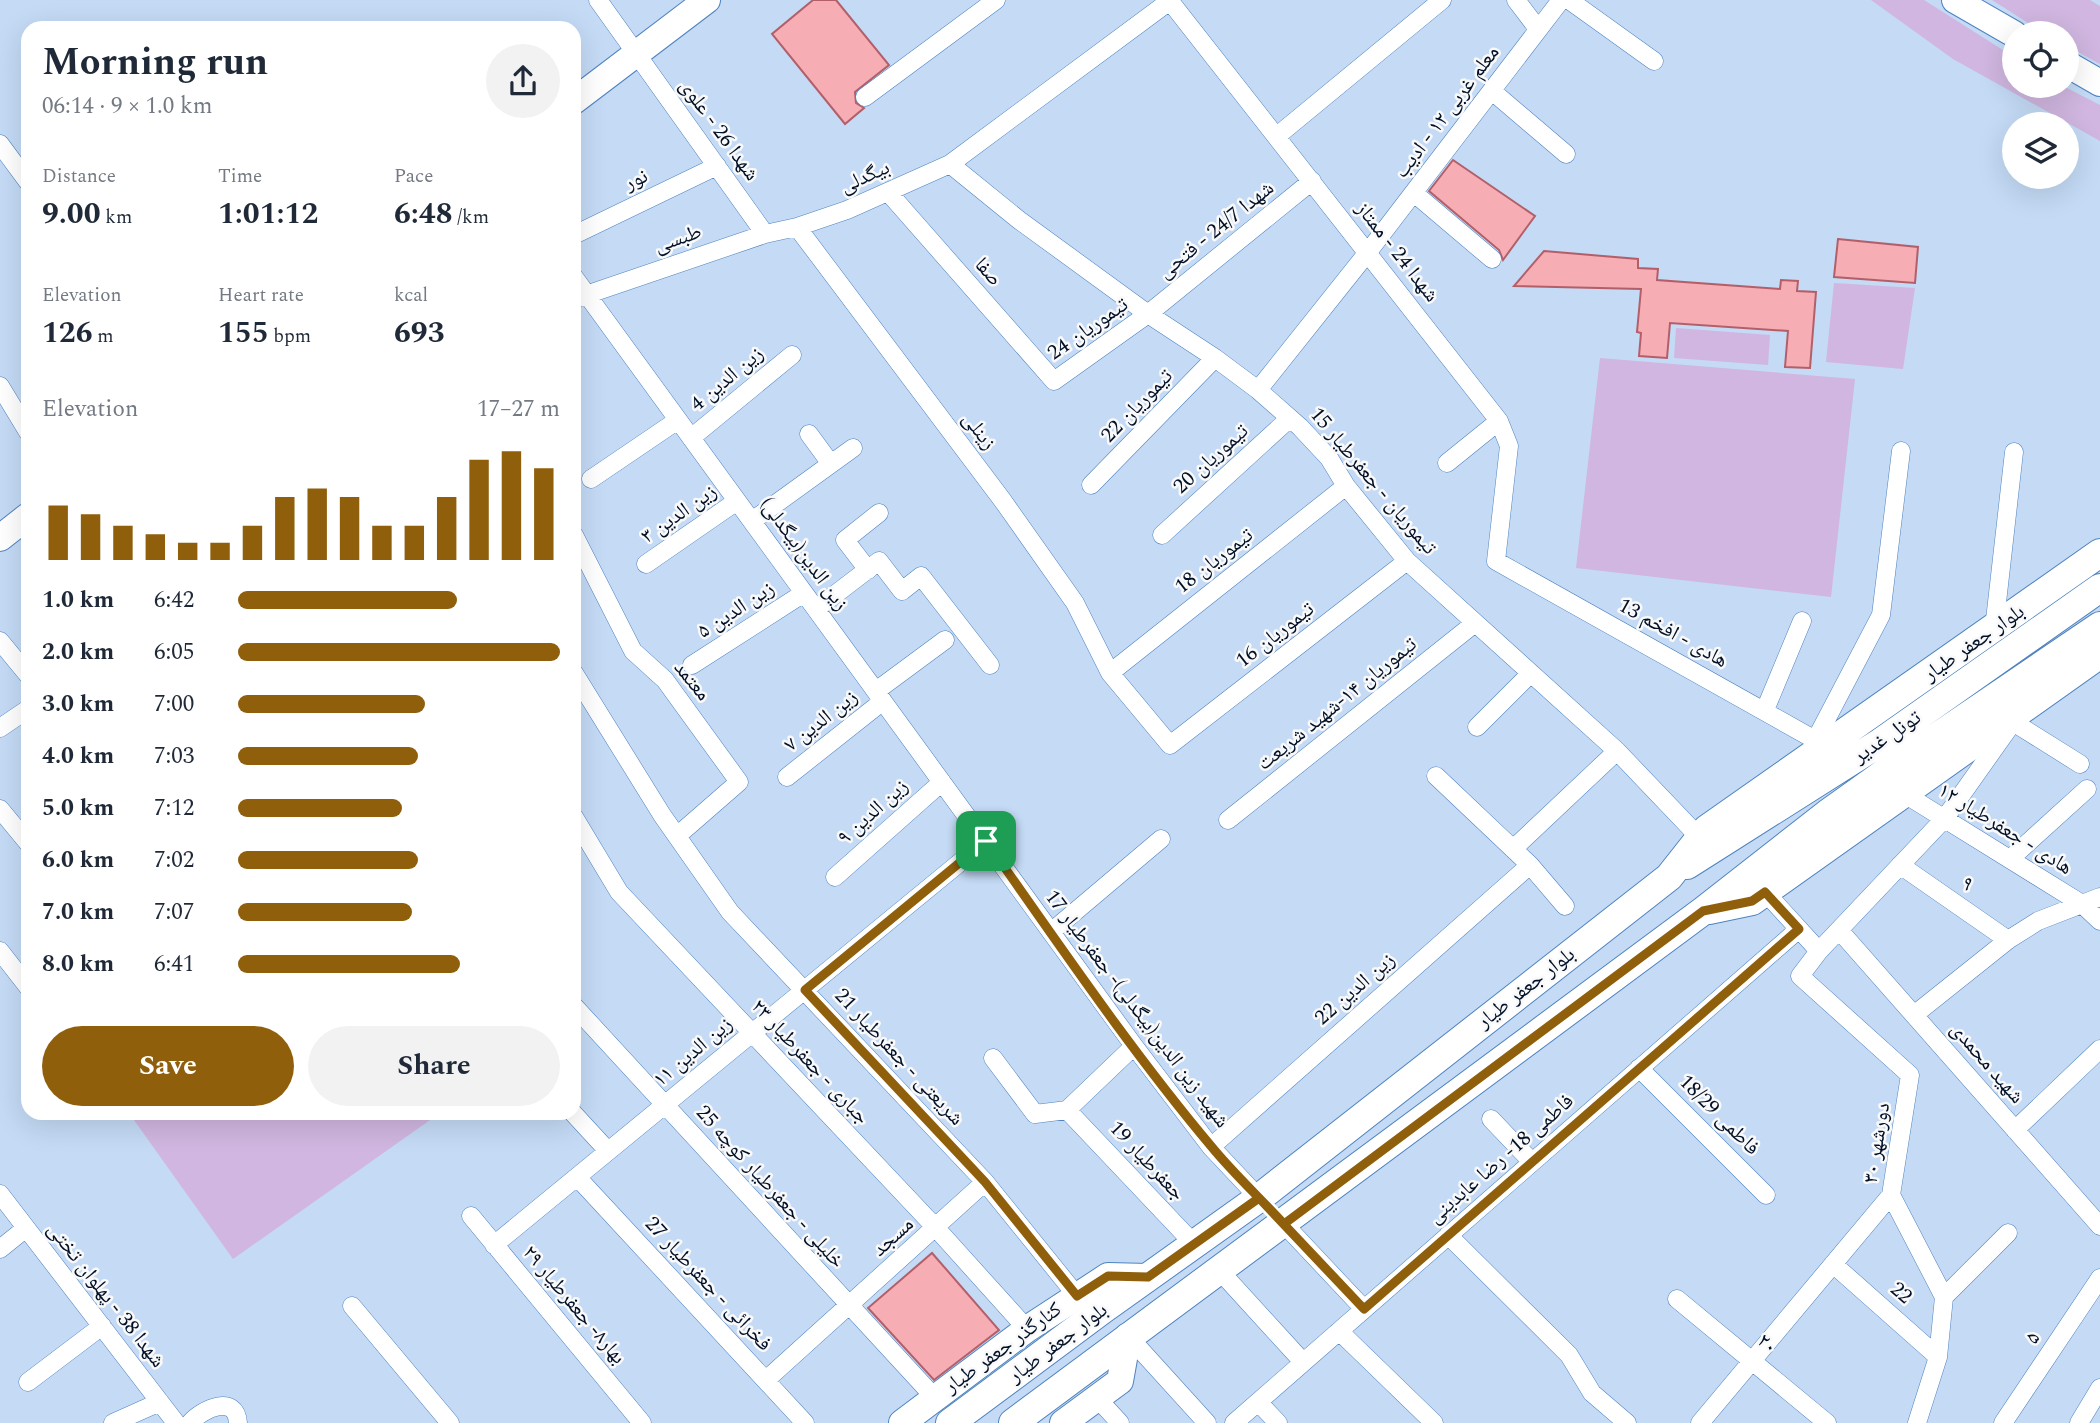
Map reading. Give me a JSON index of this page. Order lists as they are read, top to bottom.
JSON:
{
  "streets": {
    "main road": ["بلوار جعفر طیار", "تونل غدیر", "کنارگذر جعفر طیار"],
    "street": [
      "معلم غربی ۱۲ - ادیب",
      "شهدا 26 - علوی",
      "بیگدلی",
      "نور",
      "شهدا 24/7 - فتحی",
      "طبسی",
      "شهدا 24 - ممتاز",
      "صفا",
      "تیموریان 24",
      "زین الدین 4",
      "تیموریان 22",
      "زینلی",
      "تیموریان 20",
      "تیموریان - جعفرطیار 15",
      "زین الدین ۳",
      "زین الدین(بیگدلی)",
      "تیموریان 18",
      "زین الدین ۵",
      "هادی - افخم 13",
      "تیموریان 16",
      "معتمد",
      "تیموریان ۱۴-شهید شریعت",
      "زین الدین ۷",
      "زین الدین ۹",
      "هادی - جعفرطیار ۱۲",
      "۹",
      "زین الدین 22",
      "شهید زین الدین(بیگدلی)- جعفرطیار 17",
      "زین الدین ۱۱",
      "شریعتی - جعفرطیار 21",
      "جباری - جعفرطیار ۲۳",
      "شهید محمدی",
      "فاطمی 18/29",
      "دورشهر ۳۰",
      "فاطمی 18- رضا عابدینی",
      "جعفرطیار 19",
      "خلیلی - جعفرطیار کوچه 25",
      "مسجد",
      "فخرائی - جعفرطیار 27",
      "22",
      "شهدا 38 - پهلوان تختی",
      "بهار۸- جعفرطیار ۲۹",
      "۵",
      "۲۰"
    ]
  },
  "crossings": [
    ["معلم غربی ۱۲ - ادیب", "شهدا 24 - ممتاز"],
    ["معلم غربی ۱۲ - ادیب", "تیموریان - جعفرطیار 15"],
    ["شهدا 26 - علوی", "نور"],
    ["شهدا 26 - علوی", "طبسی"],
    ["بیگدلی", "طبسی"],
    ["بیگدلی", "شهدا 24 - ممتاز"],
    ["بیگدلی", "صفا"],
    ["بیگدلی", "زینلی"],
    ["بیگدلی", "تیموریان - جعفرطیار 15"],
    ["شهدا 24/7 - فتحی", "شهدا 24 - ممتاز"],
    ["شهدا 24/7 - فتحی", "تیموریان 24"],
    ["شهدا 24/7 - فتحی", "تیموریان - جعفرطیار 15"],
    ["طبسی", "زینلی"],
    ["شهدا 24 - ممتاز", "هادی - افخم 13"],
    ["صفا", "تیموریان 24"],
    ["تیموریان 24", "تیموریان - جعفرطیار 15"],
    ["زین الدین 4", "زین الدین(بیگدلی)"],
    ["تیموریان 22", "تیموریان - جعفرطیار 15"],
    ["زینلی", "تیموریان 18"],
    ["زینلی", "تیموریان 16"],
    ["تیموریان 20", "تیموریان - جعفرطیار 15"],
    ["تیموریان - جعفرطیار 15", "تیموریان 18"],
    ["تیموریان - جعفرطیار 15", "تیموریان 16"],
    ["تیموریان - جعفرطیار 15", "بلوار جعفر طیار"],
    ["تیموریان - جعفرطیار 15", "تیموریان ۱۴-شهید شریعت"],
    ["زین الدین ۳", "زین الدین(بیگدلی)"],
    ["زین الدین(بیگدلی)", "زین الدین ۵"],
    ["زین الدین(بیگدلی)", "زین الدین ۷"],
    ["زین الدین(بیگدلی)", "زین الدین ۹"],
    ["زین الدین(بیگدلی)", "شهید زین الدین(بیگدلی)- جعفرطیار 17"],
    ["زین الدین(بیگدلی)", "زین الدین ۱۱"],
    ["هادی - افخم 13", "بلوار جعفر طیار"],
    ["بلوار جعفر طیار", "تونل غدیر"],
    ["بلوار جعفر طیار", "هادی - جعفرطیار ۱۲"],
    ["بلوار جعفر طیار", "شهید زین الدین(بیگدلی)- جعفرطیار 17"],
    ["بلوار جعفر طیار", "جعفرطیار 19"],
    ["بلوار جعفر طیار", "کنارگذر جعفر طیار"],
    ["معتمد", "شریعتی - جعفرطیار 21"],
    ["زین الدین 22", "شهید زین الدین(بیگدلی)- جعفرطیار 17"],
    ["شهید زین الدین(بیگدلی)- جعفرطیار 17", "زین الدین ۱۱"],
    ["زین الدین ۱۱", "شریعتی - جعفرطیار 21"],
    ["زین الدین ۱۱", "جباری - جعفرطیار ۲۳"],
    ["زین الدین ۱۱", "خلیلی - جعفرطیار کوچه 25"],
    ["زین الدین ۱۱", "فخرائی - جعفرطیار 27"],
    ["زین الدین ۱۱", "بهار۸- جعفرطیار ۲۹"],
    ["شریعتی - جعفرطیار 21", "مسجد"],
    ["شریعتی - جعفرطیار 21", "کنارگذر جعفر طیار"],
    ["جباری - جعفرطیار ۲۳", "مسجد"],
    ["جباری - جعفرطیار ۲۳", "کنارگذر جعفر طیار"],
    ["فاطمی 18/29", "فاطمی 18- رضا عابدینی"],
    ["خلیلی - جعفرطیار کوچه 25", "مسجد"],
    ["خلیلی - جعفرطیار کوچه 25", "کنارگذر جعفر طیار"],
    ["مسجد", "فخرائی - جعفرطیار 27"]
  ],
  "page": {
    "heading": ["Morning run", "06:14 · 9 × 1.0 km"],
    "stats": [
      ["Distance", "9.00 km"],
      ["Time", "1:01:12"],
      ["Pace", "6:48 /km"],
      ["Elevation", "126 m"],
      ["Heart rate", "155 bpm"],
      ["kcal", "693"]
    ],
    "chart": ["Elevation", "17–27 m"],
    "list": [
      {
        "name": "1.0 km",
        "note": "6:42"
      },
      {
        "name": "2.0 km",
        "note": "6:05"
      },
      {
        "name": "3.0 km",
        "note": "7:00"
      },
      {
        "name": "4.0 km",
        "note": "7:03"
      },
      {
        "name": "5.0 km",
        "note": "7:12"
      },
      {
        "name": "6.0 km",
        "note": "7:02"
      },
      {
        "name": "7.0 km",
        "note": "7:07"
      },
      {
        "name": "8.0 km",
        "note": "6:41"
      }
    ],
    "buttons": ["Save", "Share"]
  }
}
